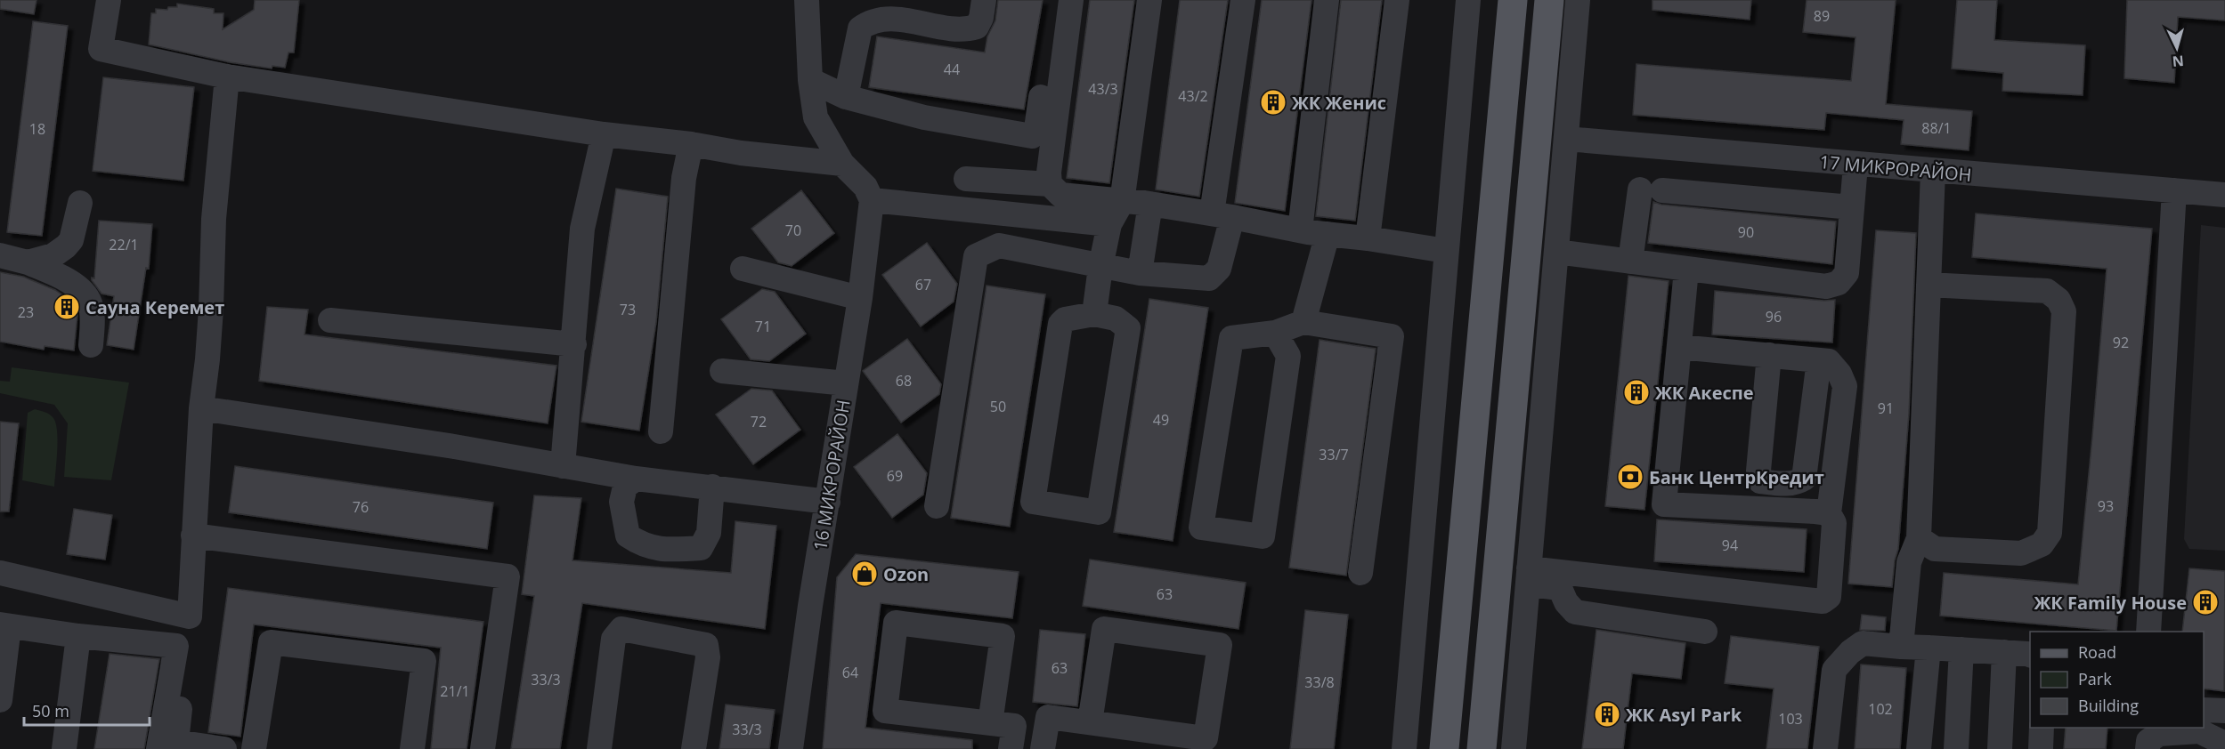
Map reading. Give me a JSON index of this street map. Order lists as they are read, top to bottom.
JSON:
{
  "streets": {
    "street": ["17 МИКРОРАЙОН", "16 МИКРОРАЙОН"]
  },
  "places": {
    "building": [
      "ЖК Женис",
      "Сауна Керемет",
      "ЖК Акеспе",
      "ЖК Family House",
      "ЖК Asyl Park"
    ],
    "bank": ["Банк ЦентрКредит"],
    "shop": ["Ozon"]
  },
  "house_numbers": [
    "89",
    "44",
    "43/3",
    "43/2",
    "88/1",
    "18",
    "70",
    "90",
    "22/1",
    "67",
    "73",
    "23",
    "96",
    "71",
    "92",
    "68",
    "50",
    "91",
    "49",
    "72",
    "33/7",
    "69",
    "93",
    "76",
    "94",
    "63",
    "63",
    "64",
    "33/3",
    "33/8",
    "21/1",
    "102",
    "103",
    "33/3"
  ],
  "legend": ["Road", "Park", "Building"],
  "scale_bar": "50 m",
  "north": "bottom"
}
